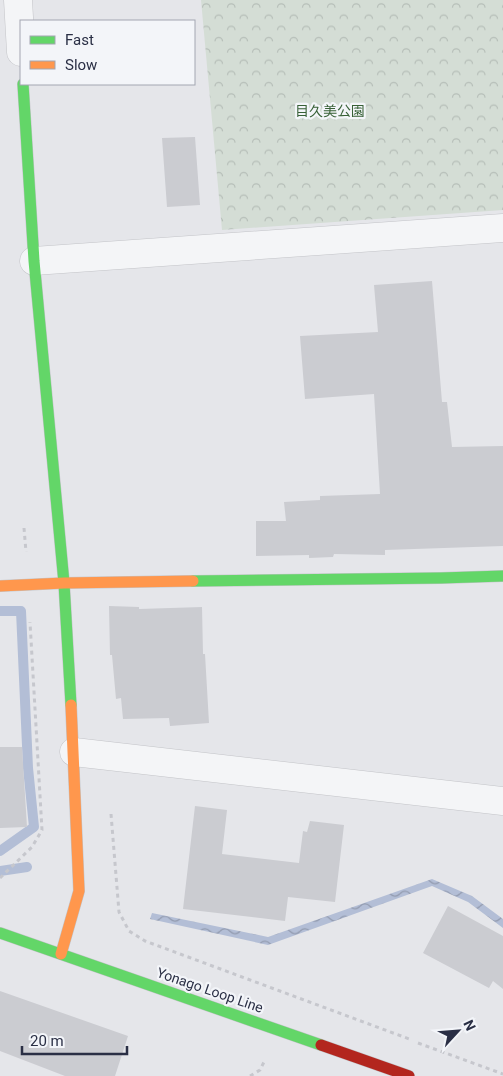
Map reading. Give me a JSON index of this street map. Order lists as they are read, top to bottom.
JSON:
{
  "streets": {
    "street": ["Yonago Loop Line"]
  },
  "parks": ["目久美公園"],
  "legend": ["Fast", "Slow"],
  "scale_bar": "20 m",
  "north": "top right"
}
